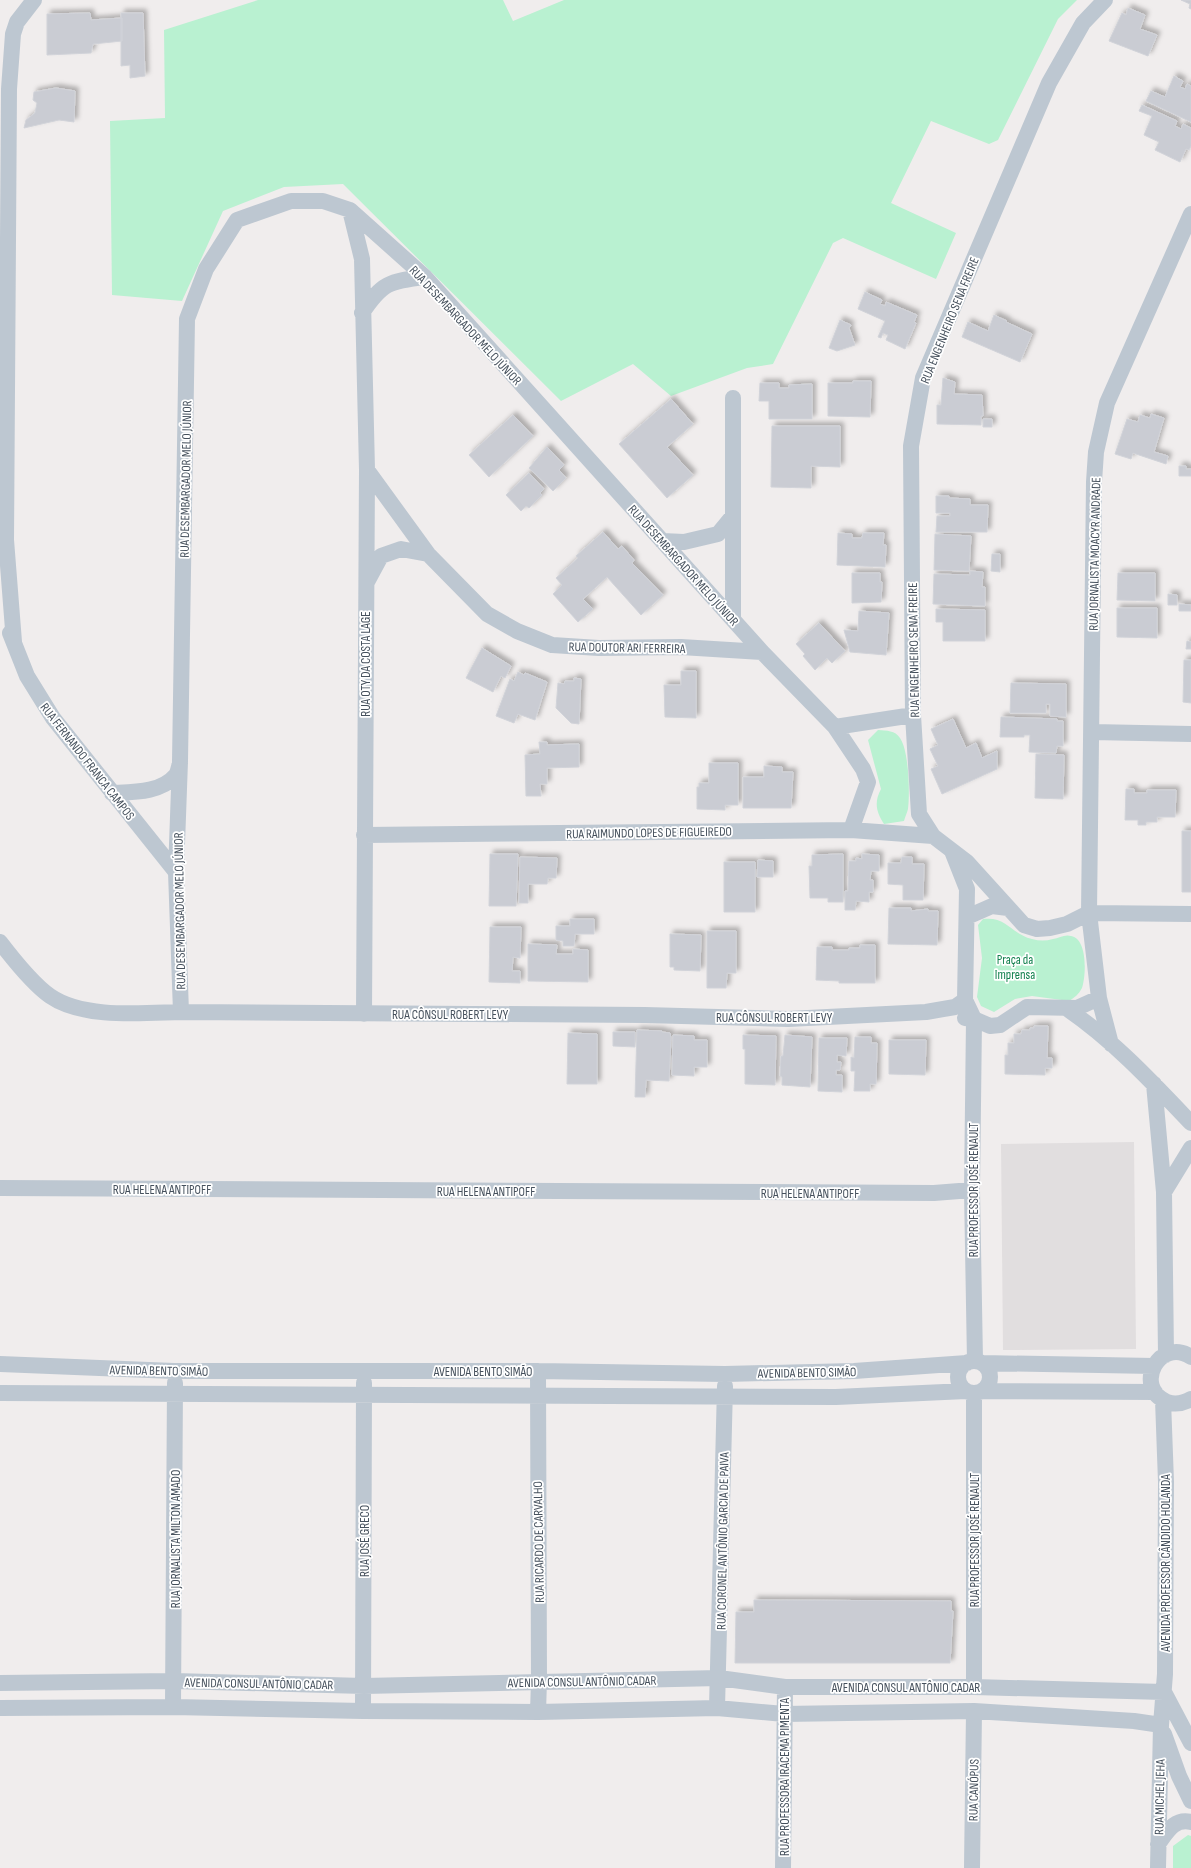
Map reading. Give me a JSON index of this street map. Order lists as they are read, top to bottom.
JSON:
{
  "streets": {
    "street": [
      "RUA ENGENHEIRO SENA FREIRE",
      "RUA DESEMBARGADOR MELO JÚNIOR",
      "RUA JORNALISTA MOACYR ANDRADE",
      "RUA DOUTOR ARI FERREIRA",
      "RUA OTY DA COSTA LAGE",
      "RUA FERNANDO FRANCA CAMPOS",
      "RUA RAIMUNDO LOPES DE FIGUEIREDO",
      "RUA CÔNSUL ROBERT LEVY",
      "RUA HELENA ANTIPOFF",
      "RUA PROFESSOR JOSÉ RENAULT",
      "AVENIDA BENTO SIMÃO",
      "RUA JORNALISTA MILTON AMADO",
      "RUA JOSÉ GRECO",
      "RUA CORONEL ANTÔNIO GARCIA DE PAIVA",
      "RUA RICARDO DE CARVALHO",
      "AVENIDA PROFESSOR CÂNDIDO HOLANDA",
      "AVENIDA CONSUL ANTÔNIO CADAR",
      "RUA PROFESSORA IRACEMA PIMENTA",
      "RUA CANÓPUS",
      "RUA MICHEL JEHA"
    ]
  },
  "crossings": [
    ["RUA ENGENHEIRO SENA FREIRE", "RUA RAIMUNDO LOPES DE FIGUEIREDO"],
    ["RUA DESEMBARGADOR MELO JÚNIOR", "RUA DOUTOR ARI FERREIRA"],
    ["RUA DESEMBARGADOR MELO JÚNIOR", "RUA OTY DA COSTA LAGE"],
    ["RUA DESEMBARGADOR MELO JÚNIOR", "RUA FERNANDO FRANCA CAMPOS"],
    ["RUA DESEMBARGADOR MELO JÚNIOR", "RUA RAIMUNDO LOPES DE FIGUEIREDO"],
    ["RUA DESEMBARGADOR MELO JÚNIOR", "RUA CÔNSUL ROBERT LEVY"],
    ["RUA DOUTOR ARI FERREIRA", "RUA OTY DA COSTA LAGE"],
    ["RUA OTY DA COSTA LAGE", "RUA RAIMUNDO LOPES DE FIGUEIREDO"],
    ["RUA OTY DA COSTA LAGE", "RUA CÔNSUL ROBERT LEVY"],
    ["RUA CÔNSUL ROBERT LEVY", "RUA PROFESSOR JOSÉ RENAULT"],
    ["RUA HELENA ANTIPOFF", "RUA PROFESSOR JOSÉ RENAULT"],
    ["RUA PROFESSOR JOSÉ RENAULT", "AVENIDA BENTO SIMÃO"],
    ["RUA PROFESSOR JOSÉ RENAULT", "AVENIDA CONSUL ANTÔNIO CADAR"],
    ["AVENIDA BENTO SIMÃO", "RUA JORNALISTA MILTON AMADO"],
    ["AVENIDA BENTO SIMÃO", "RUA JOSÉ GRECO"],
    ["AVENIDA BENTO SIMÃO", "RUA CORONEL ANTÔNIO GARCIA DE PAIVA"],
    ["AVENIDA BENTO SIMÃO", "RUA RICARDO DE CARVALHO"],
    ["AVENIDA BENTO SIMÃO", "AVENIDA PROFESSOR CÂNDIDO HOLANDA"],
    ["RUA JORNALISTA MILTON AMADO", "AVENIDA CONSUL ANTÔNIO CADAR"],
    ["RUA JOSÉ GRECO", "AVENIDA CONSUL ANTÔNIO CADAR"],
    ["RUA CORONEL ANTÔNIO GARCIA DE PAIVA", "AVENIDA CONSUL ANTÔNIO CADAR"],
    ["RUA RICARDO DE CARVALHO", "AVENIDA CONSUL ANTÔNIO CADAR"],
    ["AVENIDA PROFESSOR CÂNDIDO HOLANDA", "AVENIDA CONSUL ANTÔNIO CADAR"],
    ["AVENIDA PROFESSOR CÂNDIDO HOLANDA", "RUA MICHEL JEHA"],
    ["AVENIDA CONSUL ANTÔNIO CADAR", "RUA PROFESSORA IRACEMA PIMENTA"],
    ["AVENIDA CONSUL ANTÔNIO CADAR", "RUA CANÓPUS"],
    ["AVENIDA CONSUL ANTÔNIO CADAR", "RUA MICHEL JEHA"]
  ],
  "parks": ["Praça da Imprensa"]
}
